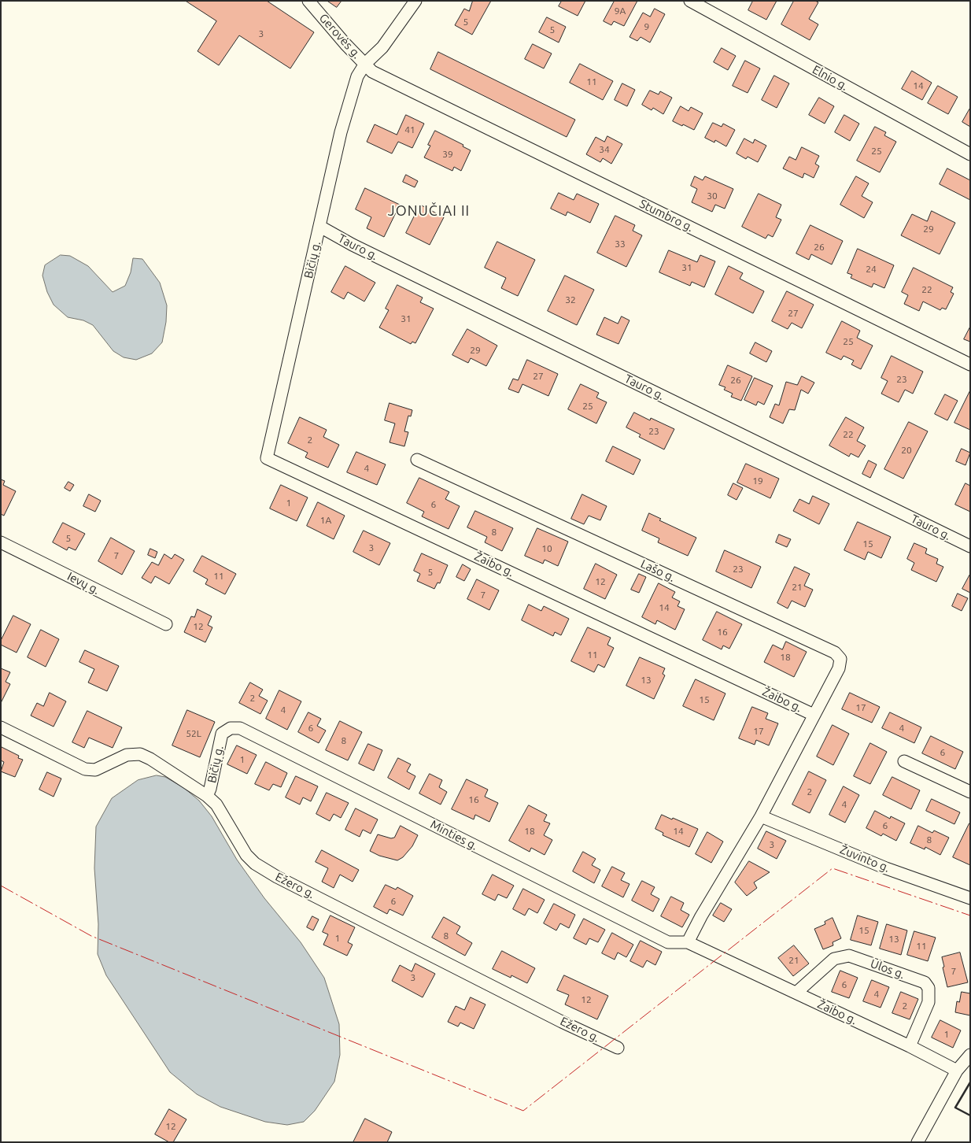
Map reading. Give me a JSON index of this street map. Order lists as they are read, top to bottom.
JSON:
{
  "streets": {
    "street": [
      "Gerovės g.",
      "Elnio g.",
      "Stumbro g.",
      "Tauro g.",
      "Bičių g.",
      "Žaibo g.",
      "Lašo g.",
      "Ievų g.",
      "Minties g.",
      "Žuvinto g.",
      "Ežero g.",
      "Ūlos g."
    ]
  },
  "crossings": [
    ["Gerovės g.", "Stumbro g."],
    ["Gerovės g.", "Bičių g."],
    ["Stumbro g.", "Bičių g."],
    ["Tauro g.", "Bičių g."],
    ["Bičių g.", "Žaibo g."],
    ["Bičių g.", "Minties g."],
    ["Bičių g.", "Ežero g."],
    ["Žaibo g.", "Lašo g."],
    ["Žaibo g.", "Minties g."],
    ["Žaibo g.", "Žuvinto g."],
    ["Žaibo g.", "Ūlos g."]
  ],
  "districts": ["JONUČIAI II"],
  "house_numbers": [
    "9A",
    "5",
    "9",
    "5",
    "3",
    "11",
    "14",
    "41",
    "34",
    "25",
    "39",
    "30",
    "29",
    "33",
    "26",
    "31",
    "24",
    "22",
    "32",
    "27",
    "31",
    "25",
    "29",
    "27",
    "23",
    "26",
    "25",
    "23",
    "22",
    "2",
    "20",
    "4",
    "19",
    "1",
    "6",
    "1A",
    "8",
    "5",
    "15",
    "3",
    "10",
    "7",
    "23",
    "5",
    "11",
    "12",
    "21",
    "7",
    "14",
    "12",
    "16",
    "11",
    "18",
    "13",
    "2",
    "15",
    "17",
    "4",
    "6",
    "4",
    "17",
    "52L",
    "8",
    "6",
    "1",
    "2",
    "16",
    "4",
    "6",
    "18",
    "14",
    "8",
    "3",
    "6",
    "15",
    "8",
    "1",
    "13",
    "11",
    "21",
    "7",
    "3",
    "6",
    "4",
    "12",
    "2",
    "1",
    "12"
  ]
}
